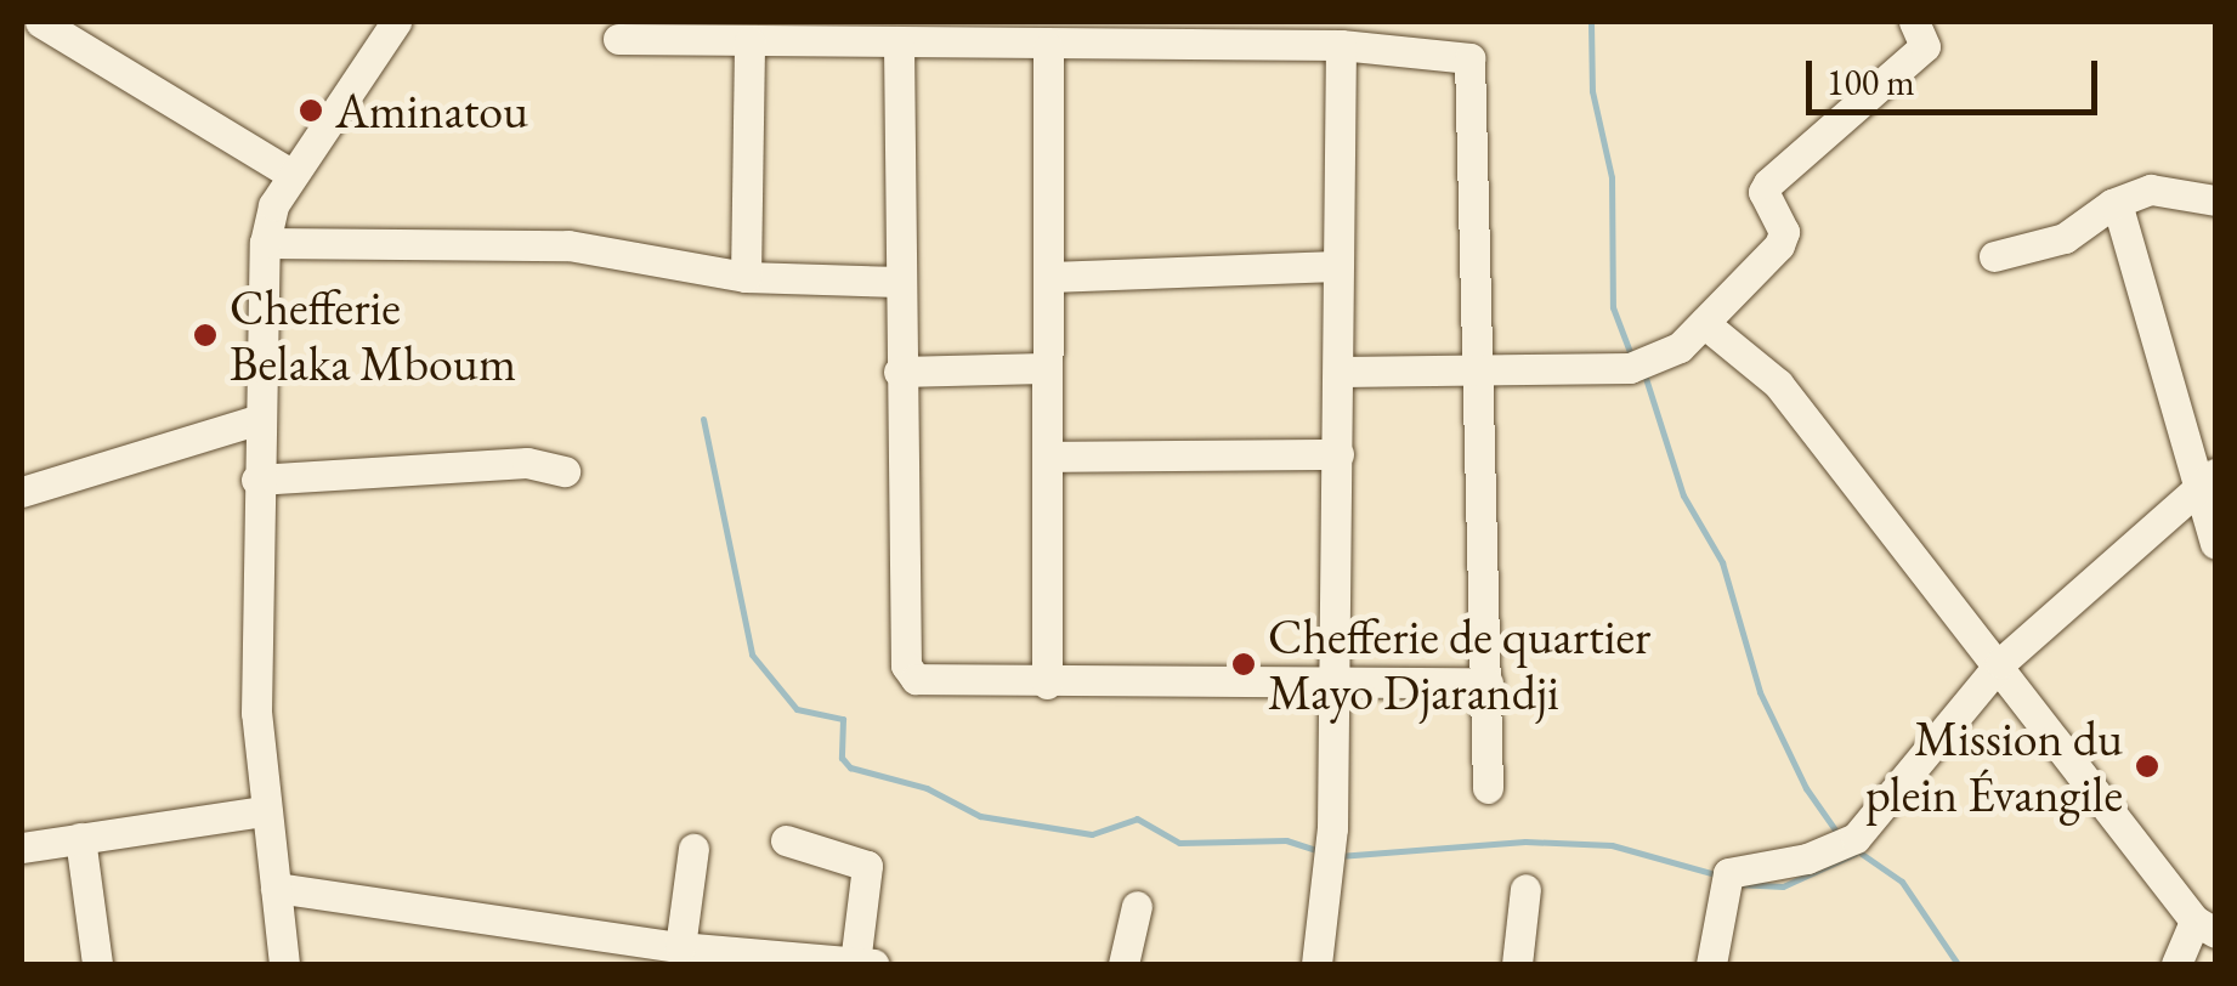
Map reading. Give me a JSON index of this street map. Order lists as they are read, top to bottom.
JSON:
{
  "places": [
    "Aminatou",
    "Chefferie Belaka Mboum",
    "Chefferie de quartier Mayo Djarandji",
    "Mission du plein Évangile"
  ],
  "scale_bar": "100 m"
}
